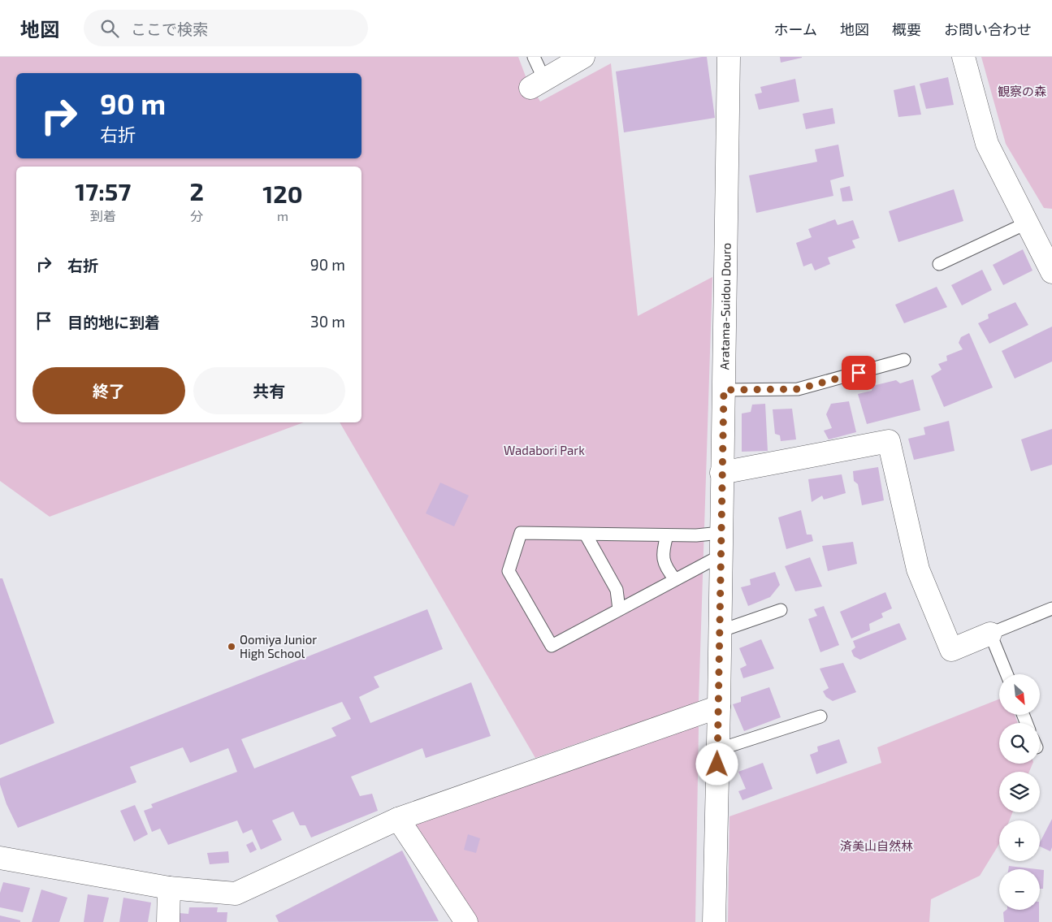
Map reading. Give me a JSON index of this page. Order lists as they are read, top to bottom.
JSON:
{
  "streets": {
    "street": ["Aratama-Suidou Douro"]
  },
  "parks": ["観察の森", "Wadabori Park", "済美山自然林"],
  "places": ["Oomiya Junior High School"],
  "north": "bottom right",
  "page": {
    "header": "地図",
    "search": "ここで検索",
    "nav": [
      "ホーム",
      "地図",
      "概要",
      "お問い合わせ"
    ],
    "turn": ["90 m", "右折"],
    "eta": [
      "17:57",
      "到着",
      "2",
      "分",
      "120",
      "m"
    ],
    "list": [
      {
        "name": "右折",
        "value": "90 m"
      },
      {
        "name": "目的地に到着",
        "value": "30 m"
      }
    ],
    "buttons": ["終了", "共有"],
    "map_buttons": ["+", "−"]
  }
}
